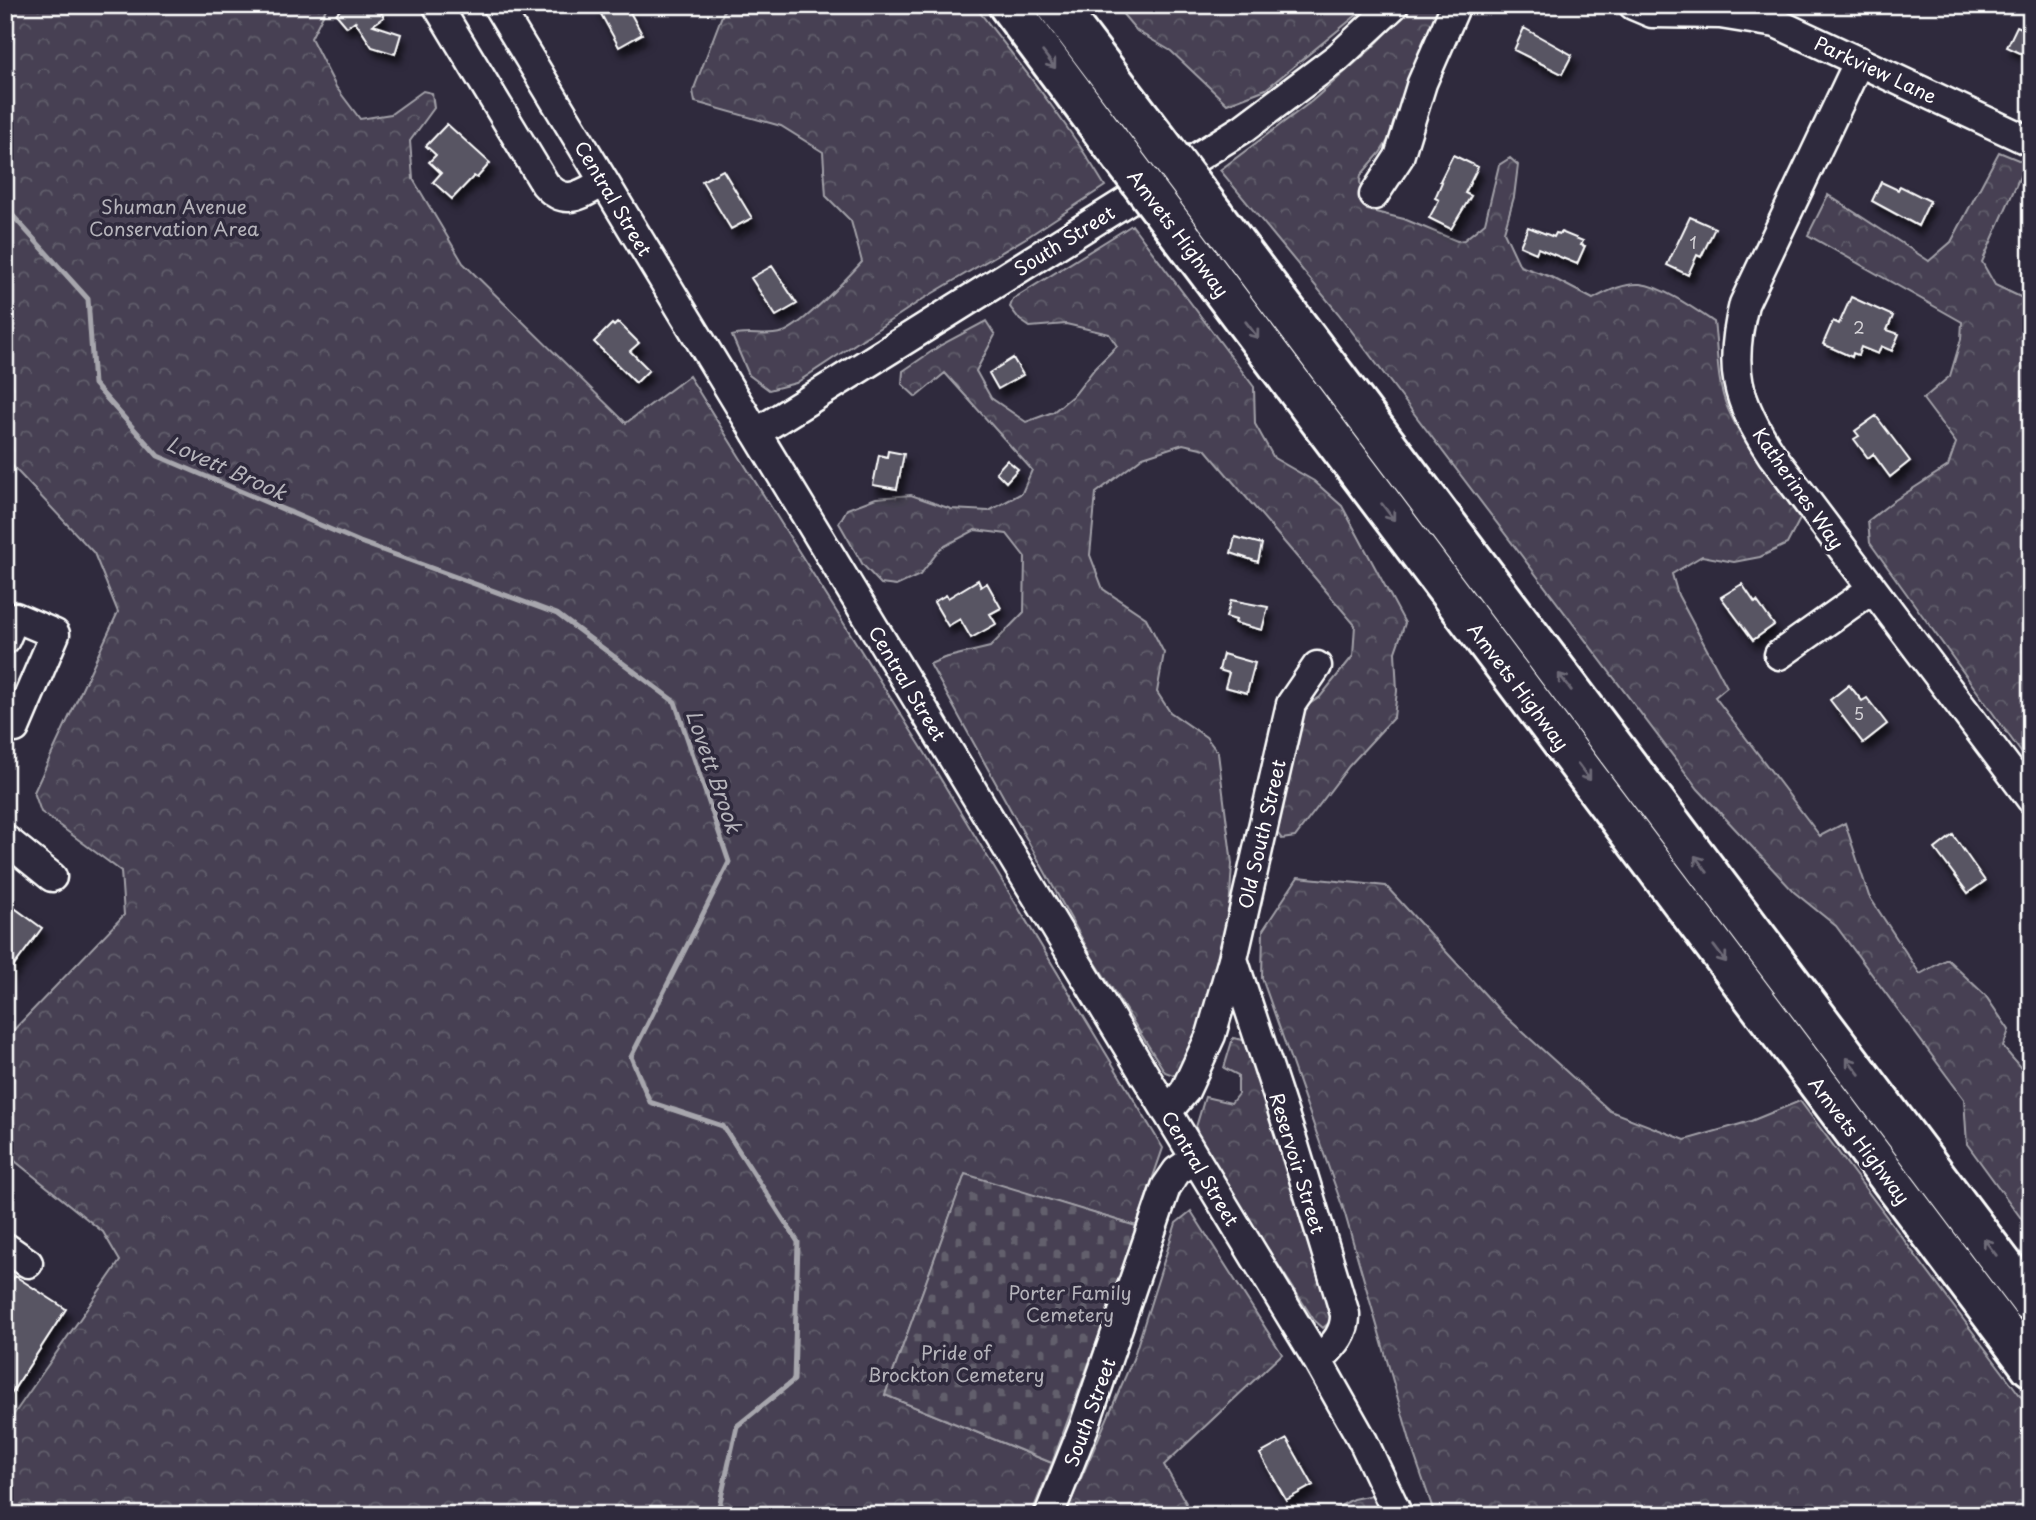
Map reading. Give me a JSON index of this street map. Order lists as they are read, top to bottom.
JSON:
{
  "streets": {
    "highway": ["Amvets Highway"],
    "street": [
      "Parkview Lane",
      "Central Street",
      "South Street",
      "Katherines Way",
      "Old South Street",
      "Reservoir Street"
    ]
  },
  "crossings": [
    ["Parkview Lane", "Katherines Way"],
    ["Central Street", "South Street"],
    ["Central Street", "Reservoir Street"],
    ["Old South Street", "Reservoir Street"]
  ],
  "water": ["Lovett Brook"],
  "parks": ["Shuman Avenue Conservation Area", "Porter Family Cemetery", "Pride of Brockton Cemetery"],
  "house_numbers": ["1", "2", "5"]
}
